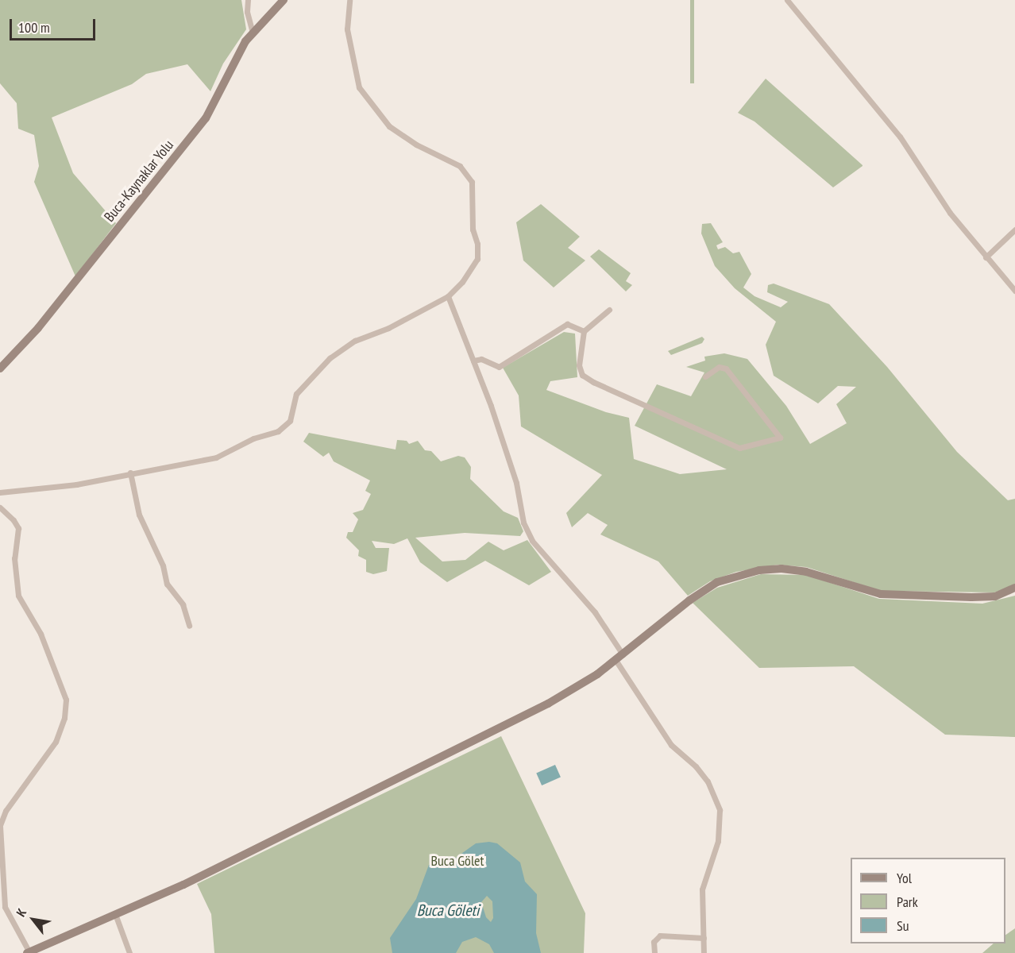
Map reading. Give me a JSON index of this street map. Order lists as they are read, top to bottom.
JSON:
{
  "streets": {
    "street": ["Buca-Kaynaklar Yolu"]
  },
  "water": ["Buca Göleti"],
  "parks": ["Buca Gölet"],
  "legend": ["Yol", "Park", "Su"],
  "scale_bar": "100 m",
  "north": "top left"
}
